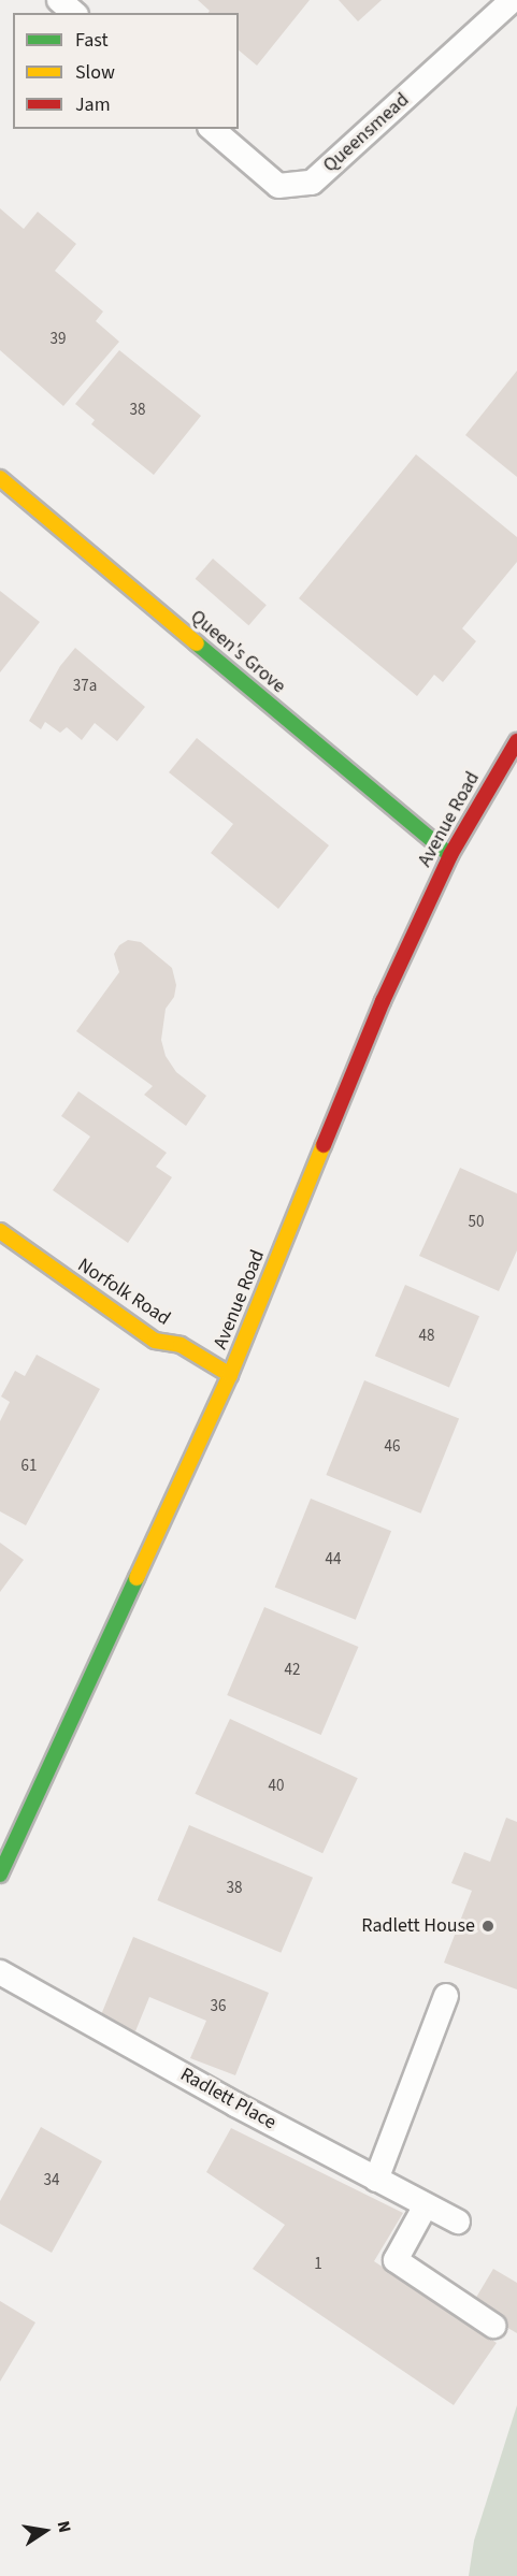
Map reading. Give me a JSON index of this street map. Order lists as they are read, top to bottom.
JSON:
{
  "streets": {
    "main road": ["Queen's Grove", "Avenue Road", "Norfolk Road"],
    "lane": ["Queensmead", "Radlett Place"]
  },
  "crossings": [
    ["Queen's Grove", "Avenue Road"],
    ["Avenue Road", "Norfolk Road"]
  ],
  "places": ["Radlett House"],
  "house_numbers": [
    "39",
    "38",
    "37a",
    "50",
    "48",
    "46",
    "61",
    "44",
    "42",
    "40",
    "38",
    "36",
    "34",
    "1"
  ],
  "legend": ["Fast", "Slow", "Jam"],
  "north": "right"
}
